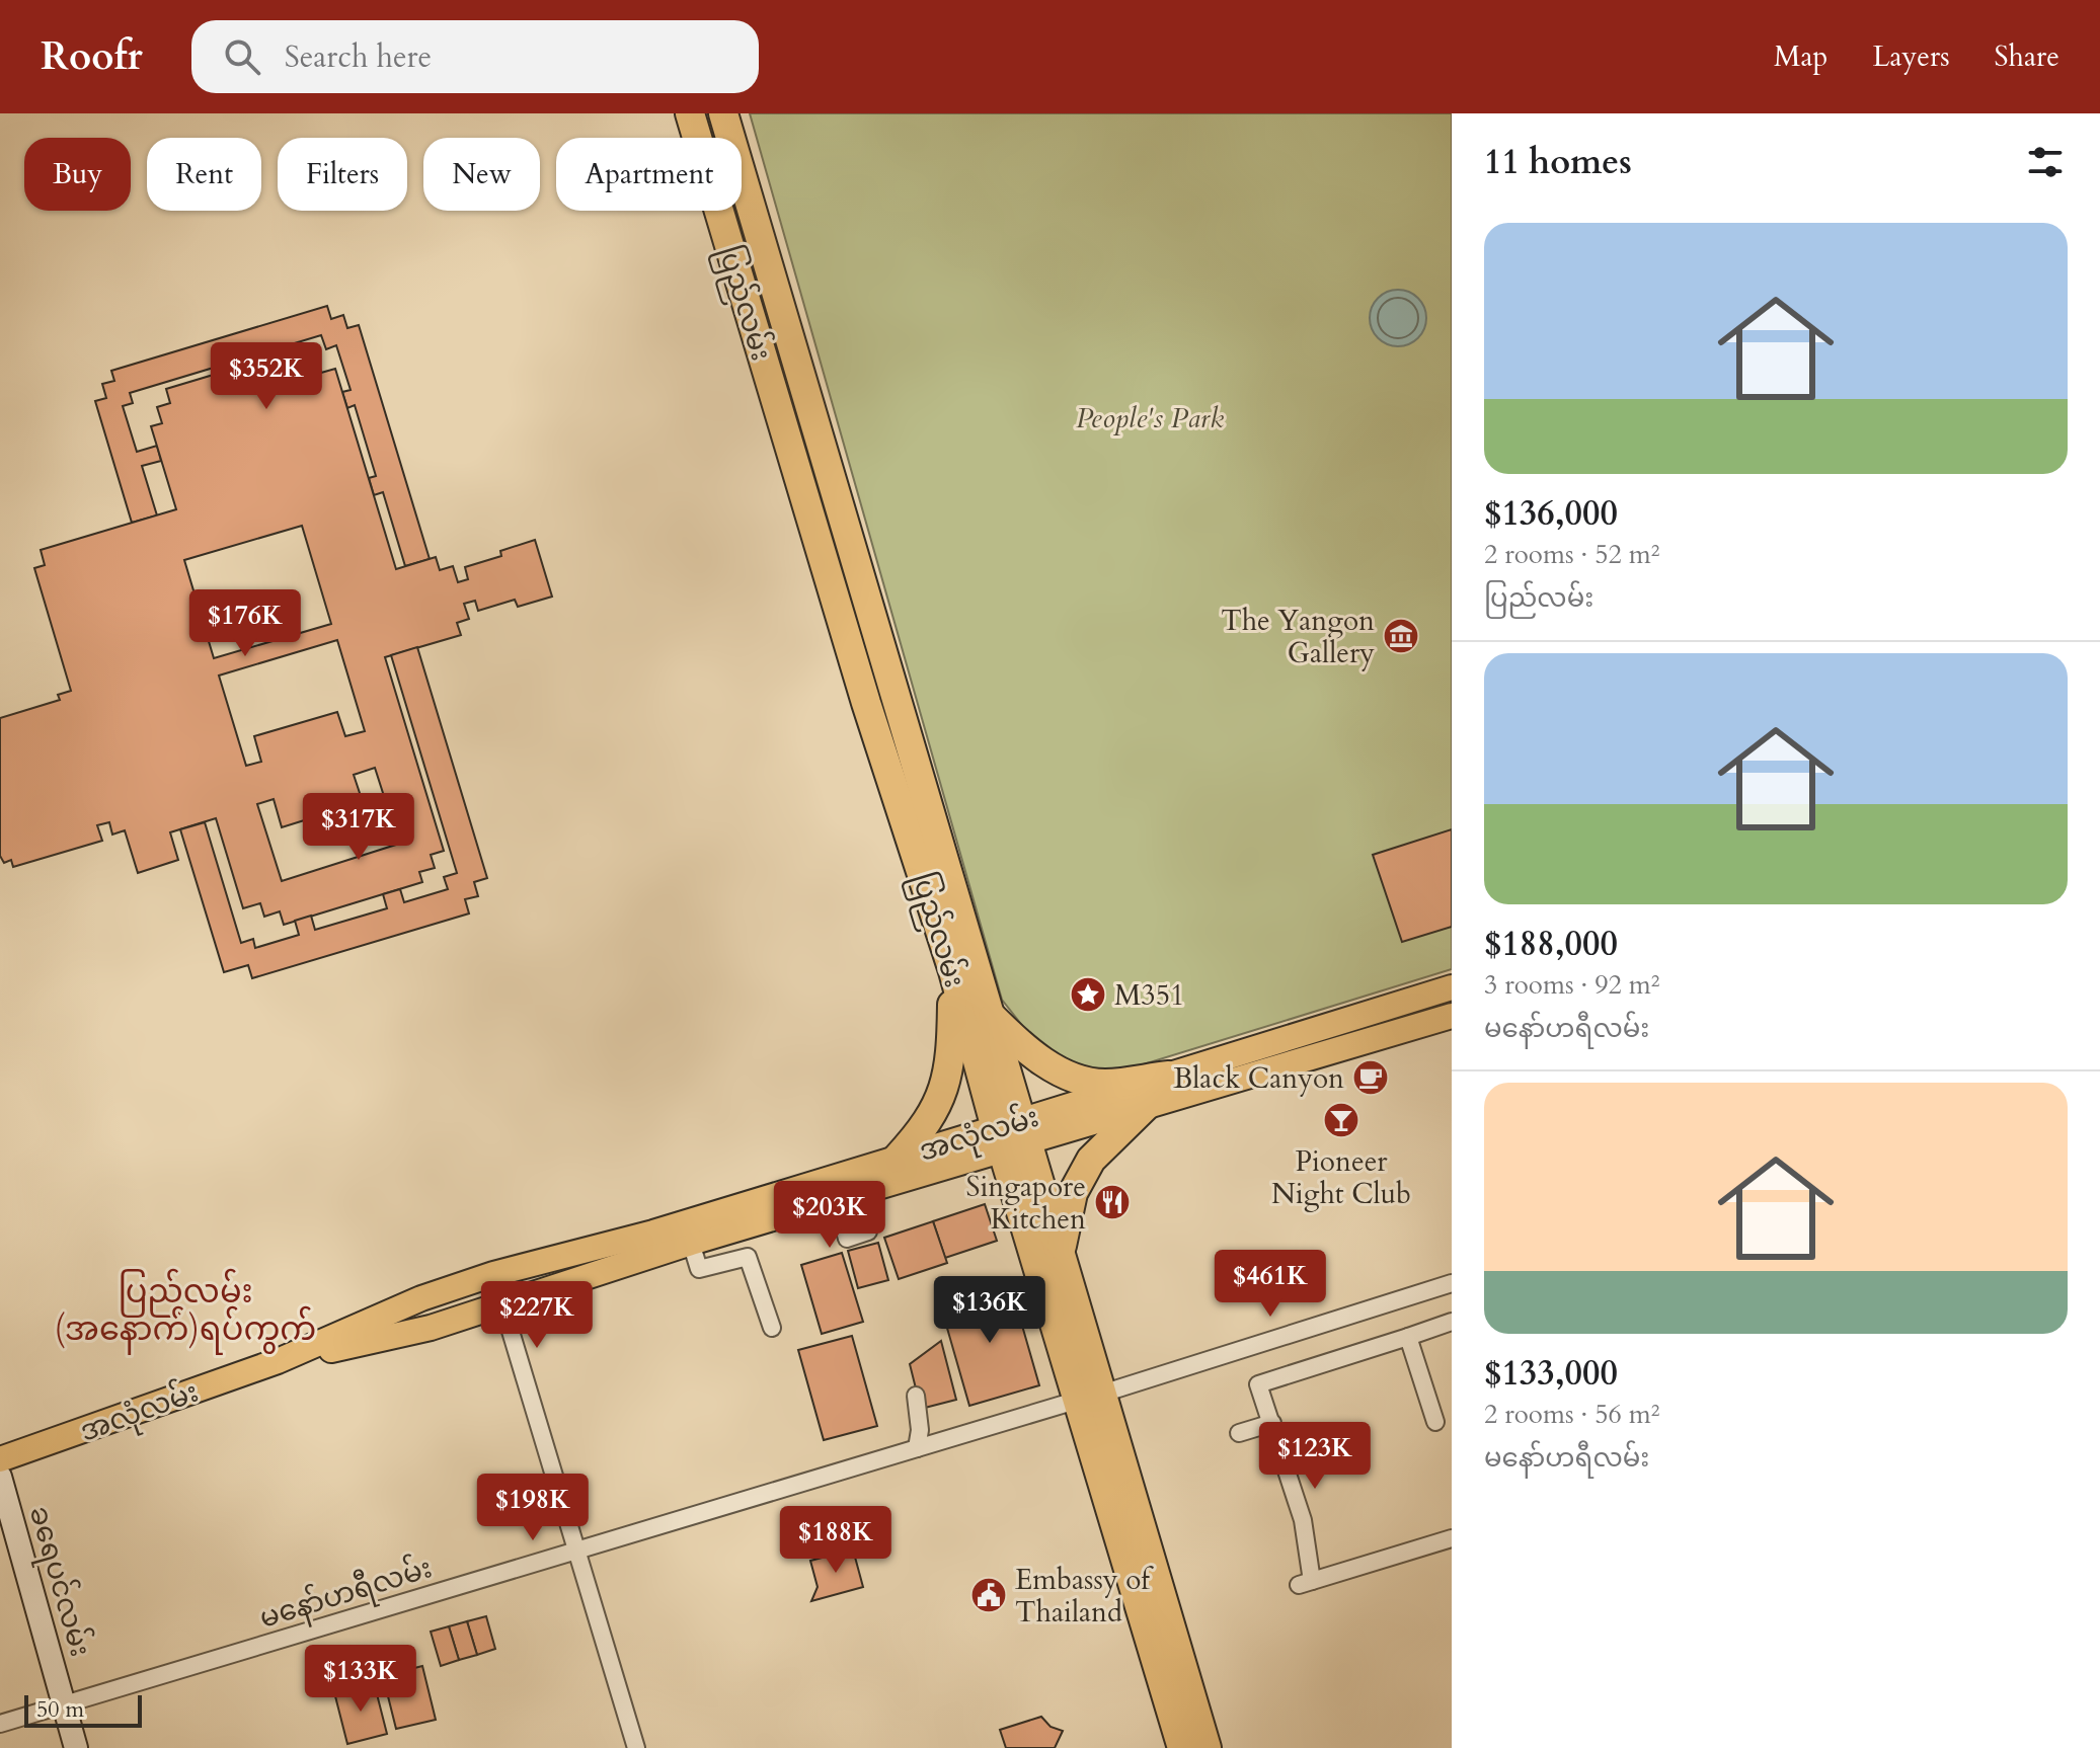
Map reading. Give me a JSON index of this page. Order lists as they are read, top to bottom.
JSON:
{
  "streets": {
    "highway": ["ပြည်လမ်း"],
    "main road": ["အလုံလမ်း"],
    "street": ["ခရေပင်လမ်း", "မနော်ဟရီလမ်း"]
  },
  "crossings": [
    ["ပြည်လမ်း", "အလုံလမ်း"],
    ["ပြည်လမ်း", "မနော်ဟရီလမ်း"],
    ["ခရေပင်လမ်း", "မနော်ဟရီလမ်း"]
  ],
  "districts": ["ပြည်လမ်း (အနောက်)ရပ်ကွက်"],
  "parks": ["People's Park"],
  "places": {
    "museum": ["The Yangon Gallery"],
    "place": ["M351"],
    "cafe": ["Black Canyon"],
    "bar": ["Pioneer Night Club"],
    "restaurant": ["Singapore Kitchen"],
    "public building": ["Embassy of Thailand"]
  },
  "scale_bar": "50 m",
  "page": {
    "header": "Roofr",
    "search": "Search here",
    "nav": ["Map", "Layers", "Share"],
    "heading": "11 homes",
    "chip": [
      "Buy",
      "Rent",
      "Filters",
      "New",
      "Apartment"
    ],
    "list": [
      {
        "name": "$136,000",
        "note": "2 rooms · 52 m² · ပြည်လမ်း"
      },
      {
        "name": "$188,000",
        "note": "3 rooms · 92 m² · မနော်ဟရီလမ်း"
      },
      {
        "name": "$133,000",
        "note": "2 rooms · 56 m² · မနော်ဟရီလမ်း"
      }
    ],
    "price": [
      "$352K",
      "$176K",
      "$317K",
      "$203K",
      "$461K",
      "$136K",
      "$227K",
      "$123K",
      "$198K",
      "$188K",
      "$133K"
    ],
    "scale": "50 m"
  }
}
